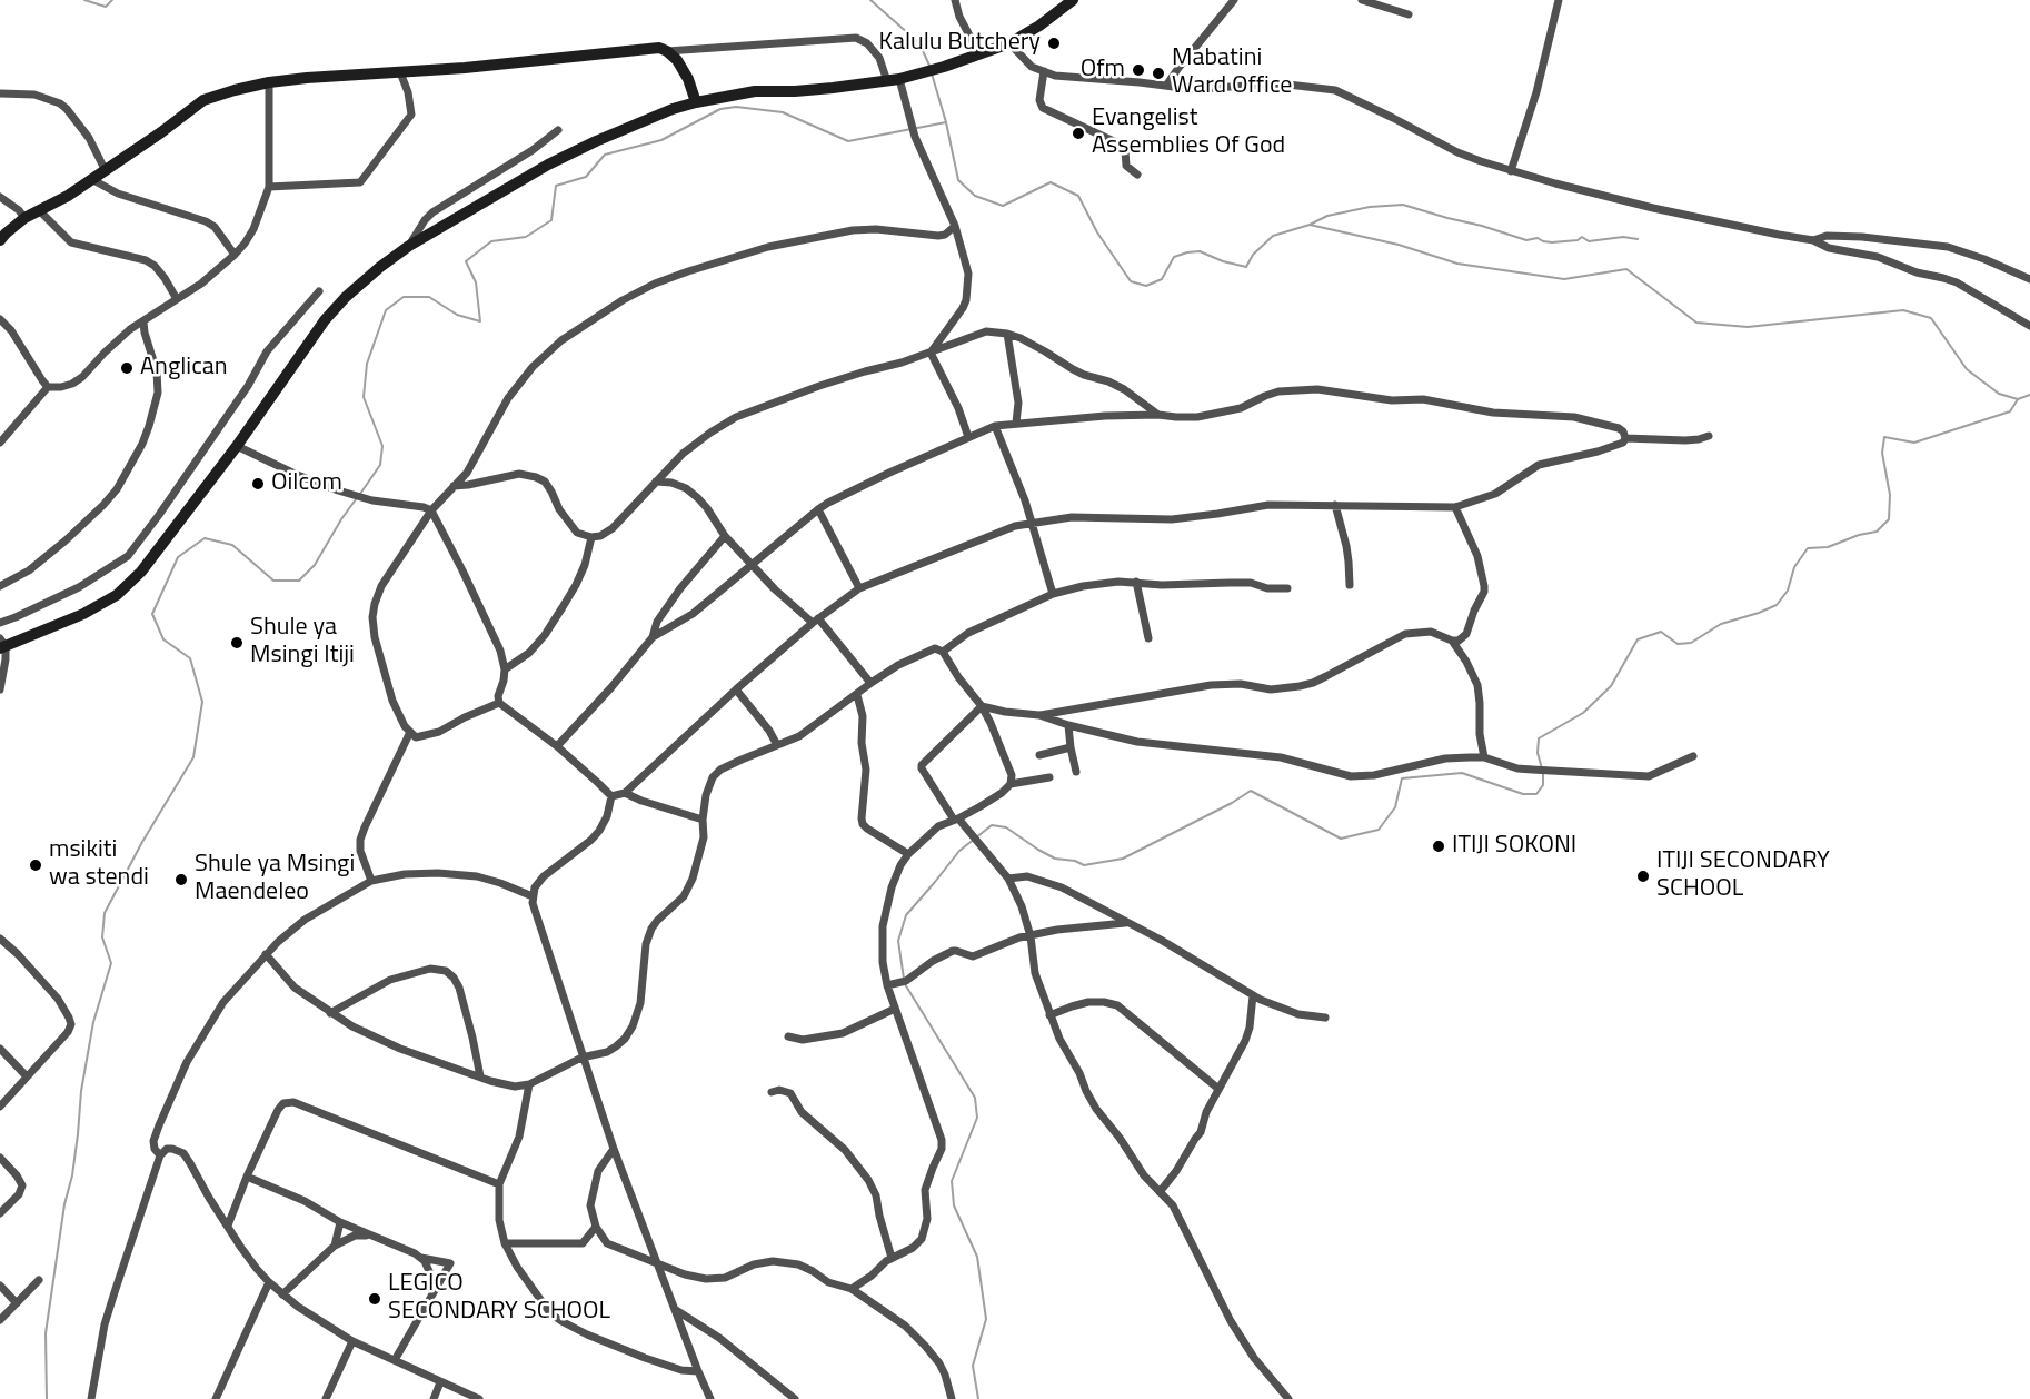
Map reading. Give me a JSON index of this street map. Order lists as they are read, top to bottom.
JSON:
{
  "places": [
    "Kalulu Butchery",
    "Ofm",
    "Mabatini Ward Office",
    "Evangelist Assemblies Of God",
    "Anglican",
    "Oilcom",
    "Shule ya Msingi Itiji",
    "ITIJI SOKONI",
    "msikiti wa stendi",
    "ITIJI SECONDARY SCHOOL",
    "Shule ya Msingi Maendeleo",
    "LEGICO SECONDARY SCHOOL"
  ]
}
